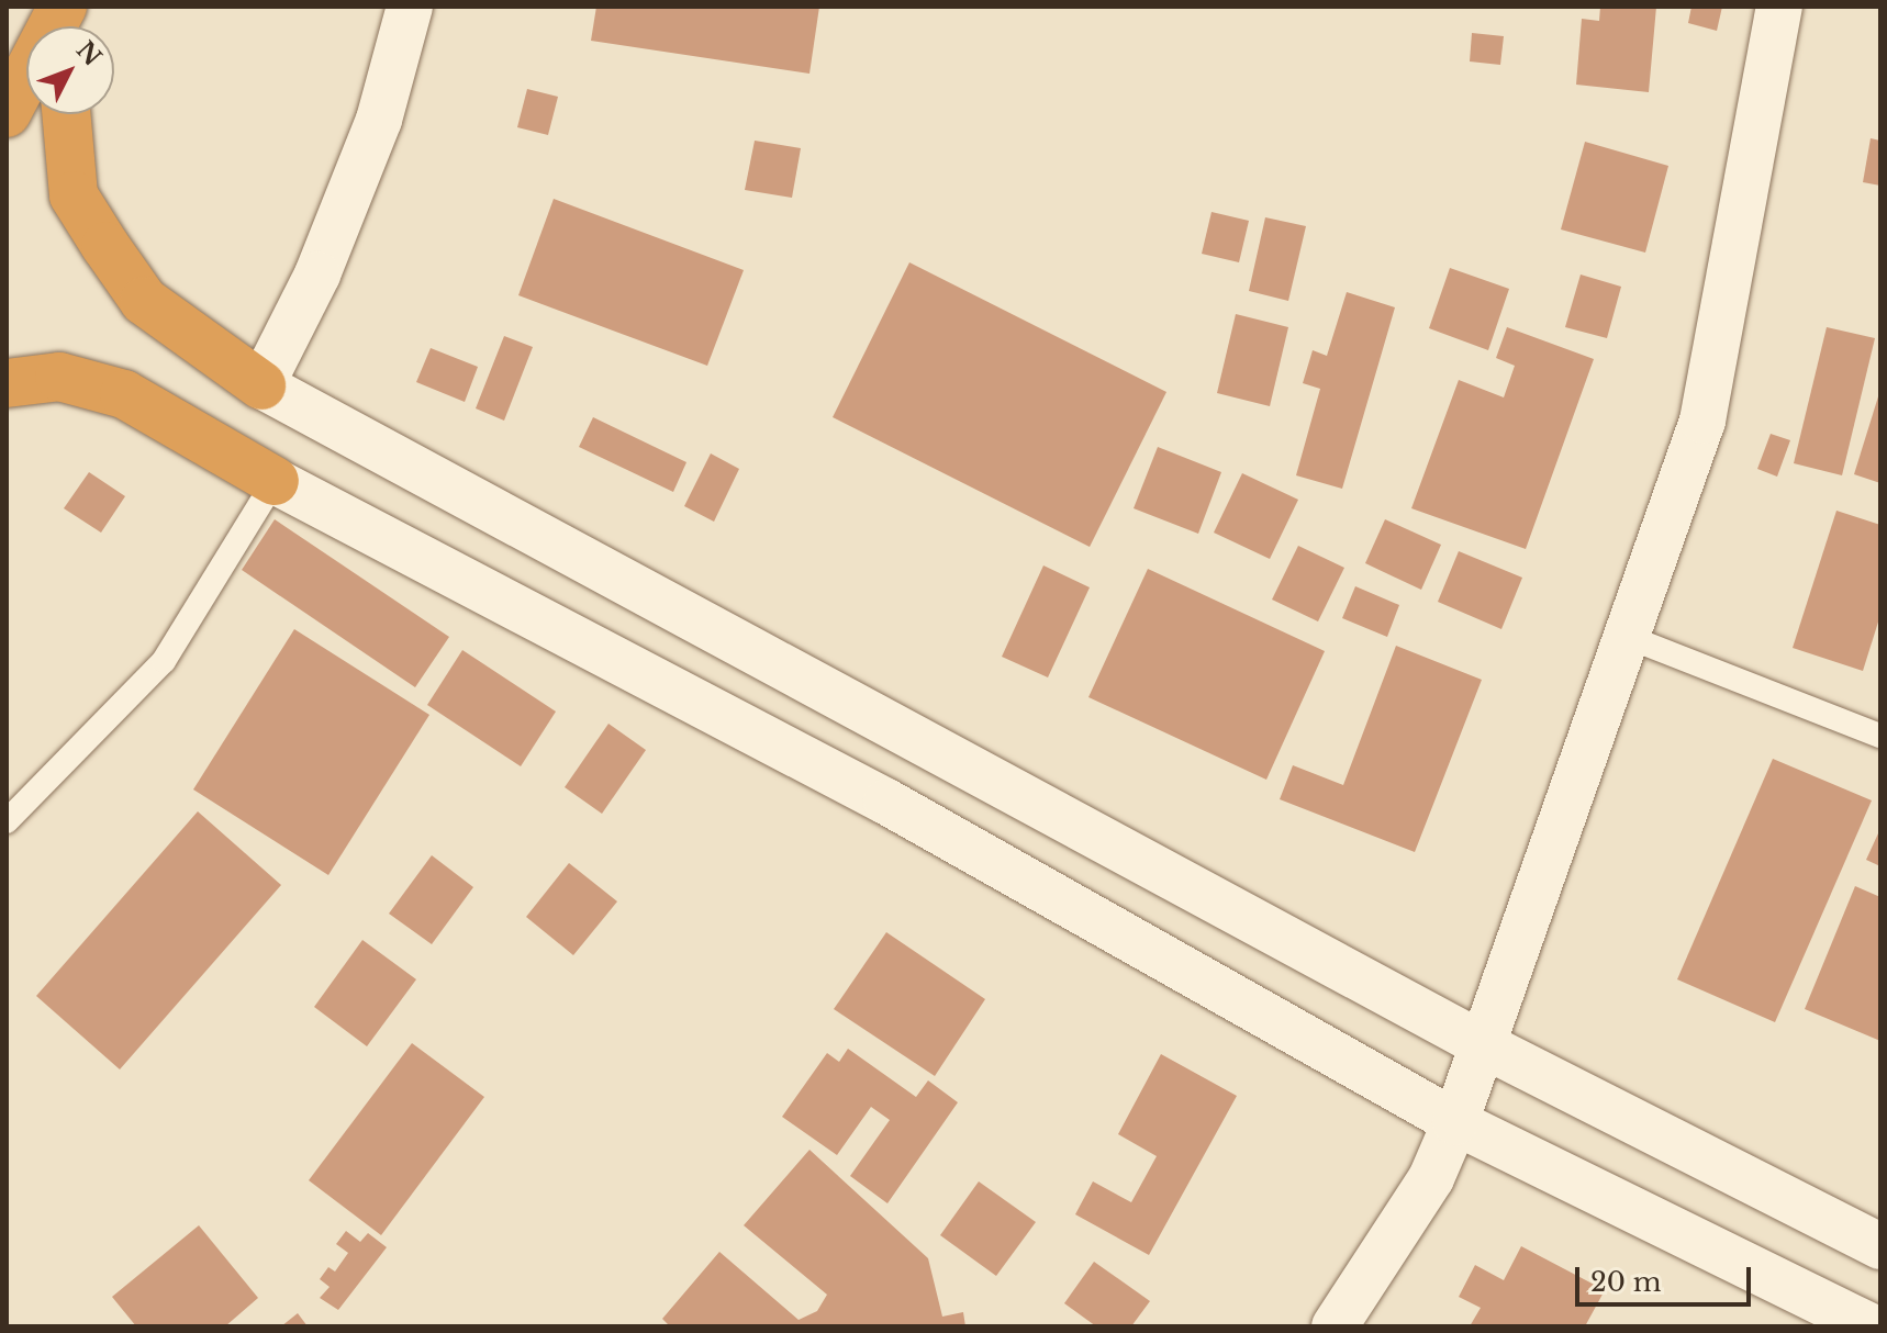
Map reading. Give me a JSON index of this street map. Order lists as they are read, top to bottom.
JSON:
{
  "scale_bar": "20 m",
  "north": "top right"
}
